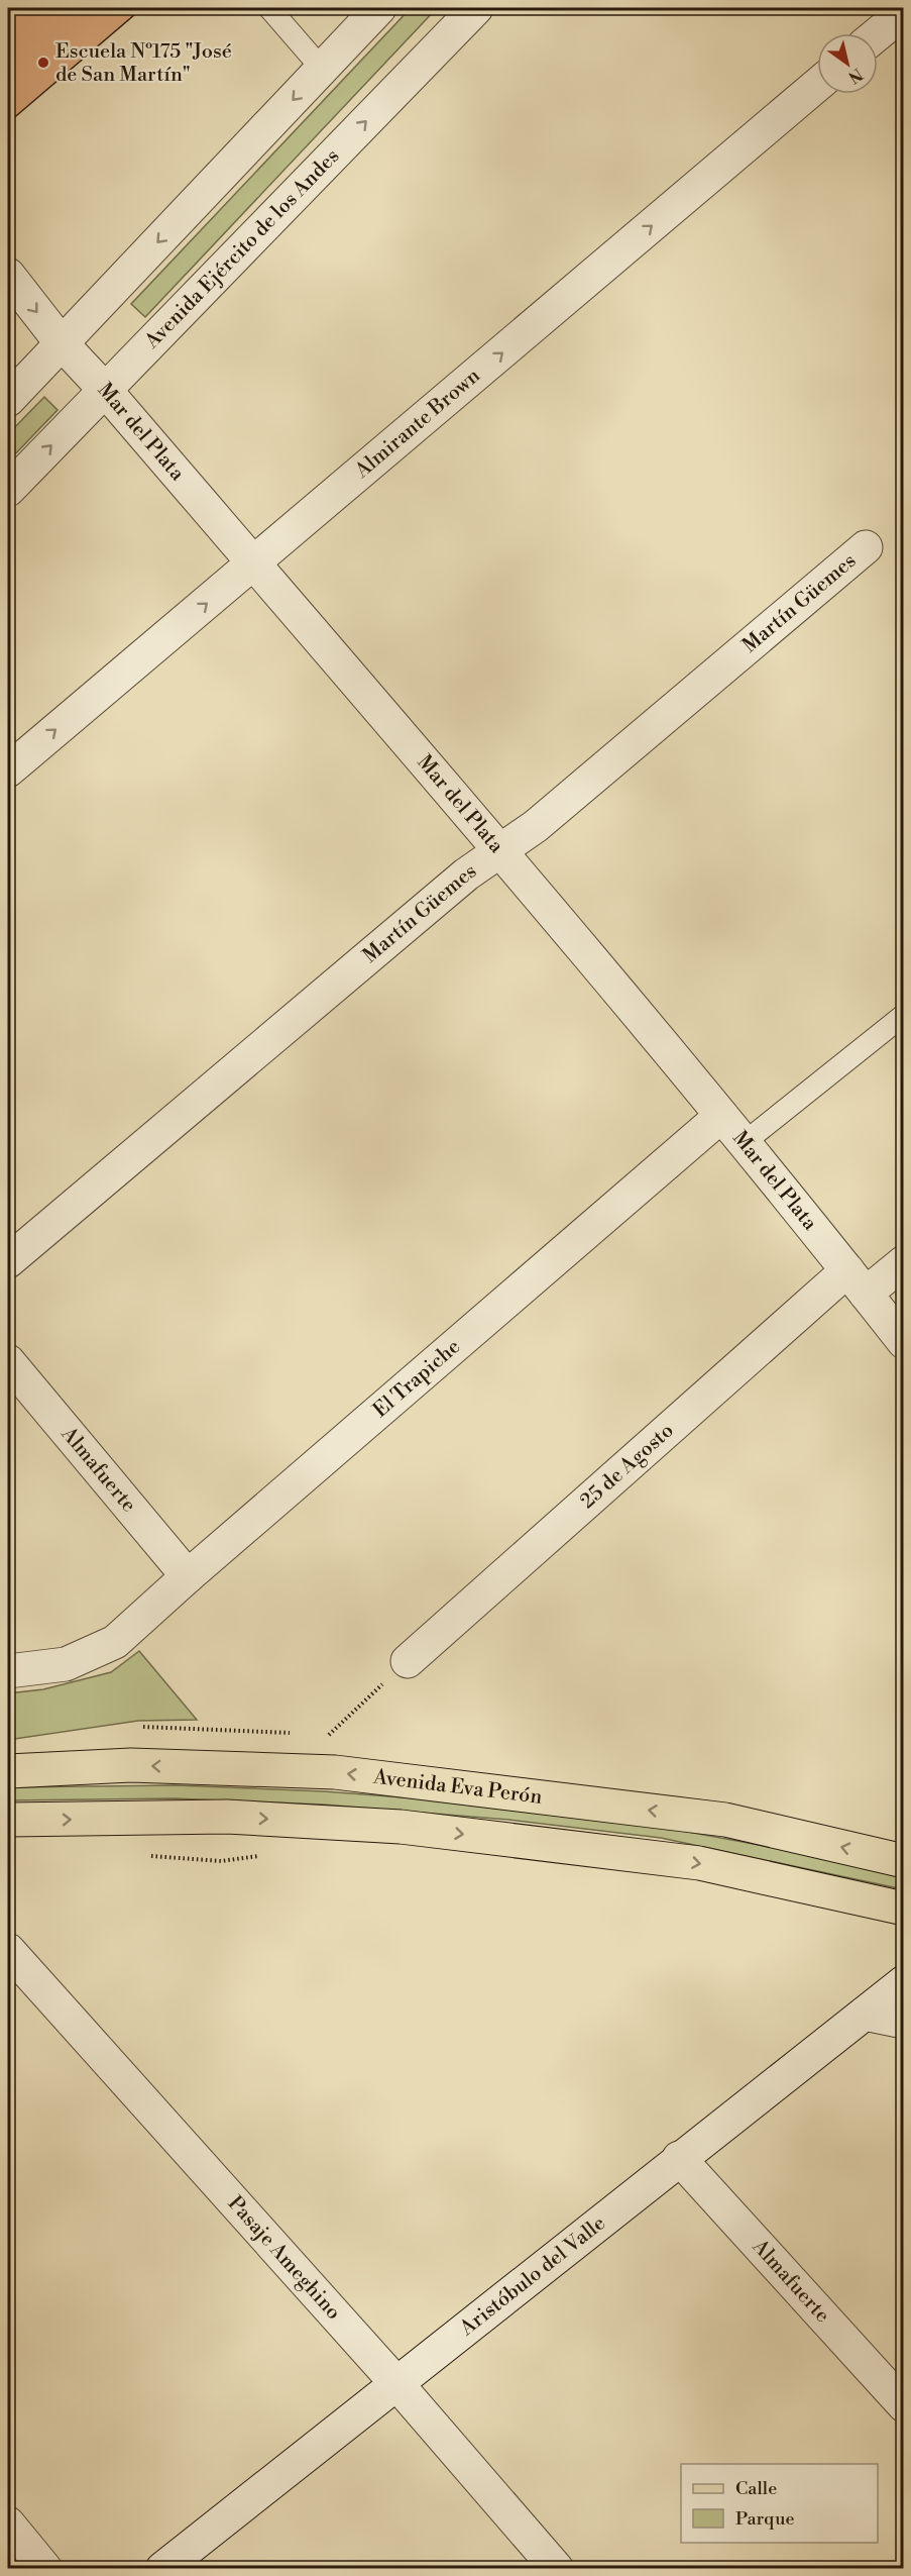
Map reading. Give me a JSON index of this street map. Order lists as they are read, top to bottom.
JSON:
{
  "streets": {
    "main road": ["Avenida Eva Perón"],
    "street": [
      "Avenida Ejército de los Andes",
      "Almirante Brown",
      "Mar del Plata",
      "Martín Güemes",
      "El Trapiche",
      "25 de Agosto",
      "Almafuerte",
      "Pasaje Ameghino",
      "Aristóbulo del Valle"
    ]
  },
  "crossings": [
    ["Avenida Ejército de los Andes", "Mar del Plata"],
    ["Almirante Brown", "Mar del Plata"],
    ["Mar del Plata", "Martín Güemes"],
    ["Mar del Plata", "El Trapiche"],
    ["Mar del Plata", "25 de Agosto"],
    ["El Trapiche", "Almafuerte"],
    ["Almafuerte", "Aristóbulo del Valle"],
    ["Pasaje Ameghino", "Aristóbulo del Valle"]
  ],
  "one_way": ["Almirante Brown"],
  "places": ["Escuela Nº175 \"José de San Martín\""],
  "legend": ["Calle", "Parque"],
  "north": "bottom right"
}
